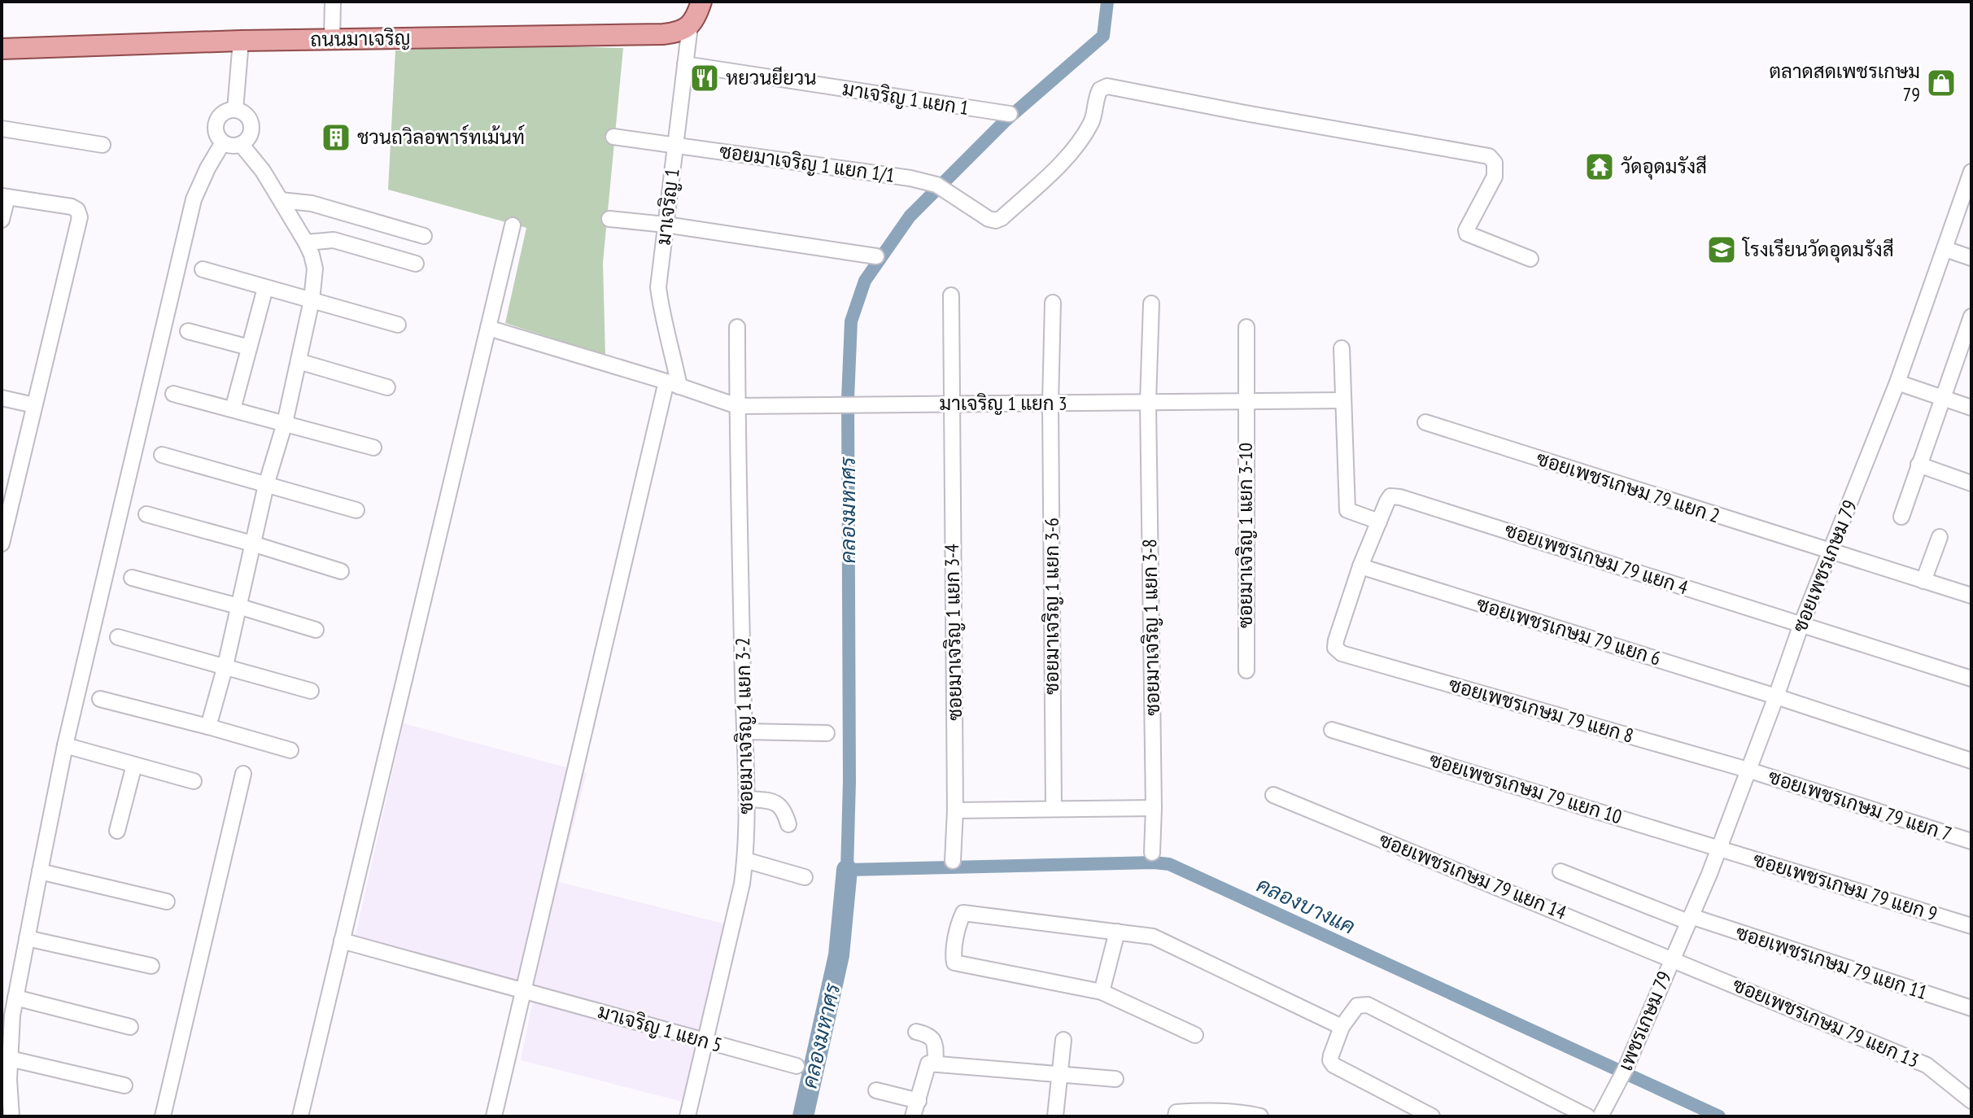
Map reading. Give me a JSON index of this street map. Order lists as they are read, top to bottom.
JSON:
{
  "streets": {
    "main road": ["ถนนมาเจริญ"],
    "street": [
      "มาเจริญ 1 แยก 1",
      "ซอยมาเจริญ 1 แยก 1/1",
      "มาเจริญ 1",
      "มาเจริญ 1 แยก 3",
      "ซอยเพชรเกษม 79 แยก 2",
      "ซอยมาเจริญ 1 แยก 3-10",
      "ซอยเพชรเกษม 79 แยก 4",
      "ซอยเพชรเกษม 79",
      "ซอยมาเจริญ 1 แยก 3-6",
      "ซอยมาเจริญ 1 แยก 3-8",
      "ซอยเพชรเกษม 79 แยก 6",
      "ซอยมาเจริญ 1 แยก 3-4",
      "ซอยเพชรเกษม 79 แยก 8",
      "ซอยมาเจริญ 1 แยก 3-2",
      "ซอยเพชรเกษม 79 แยก 10",
      "ซอยเพชรเกษม 79 แยก 7",
      "ซอยเพชรเกษม 79 แยก 14",
      "ซอยเพชรเกษม 79 แยก 9",
      "ซอยเพชรเกษม 79 แยก 11",
      "เพชรเกษม 79",
      "ซอยเพชรเกษม 79 แยก 13",
      "มาเจริญ 1 แยก 5"
    ]
  },
  "crossings": [
    ["ถนนมาเจริญ", "มาเจริญ 1"],
    ["มาเจริญ 1 แยก 1", "มาเจริญ 1"],
    ["ซอยมาเจริญ 1 แยก 1/1", "มาเจริญ 1"],
    ["มาเจริญ 1", "มาเจริญ 1 แยก 3"],
    ["มาเจริญ 1 แยก 3", "ซอยมาเจริญ 1 แยก 3-10"],
    ["มาเจริญ 1 แยก 3", "ซอยมาเจริญ 1 แยก 3-6"],
    ["มาเจริญ 1 แยก 3", "ซอยมาเจริญ 1 แยก 3-8"],
    ["มาเจริญ 1 แยก 3", "ซอยมาเจริญ 1 แยก 3-4"],
    ["มาเจริญ 1 แยก 3", "ซอยมาเจริญ 1 แยก 3-2"],
    ["ซอยเพชรเกษม 79 แยก 2", "ซอยเพชรเกษม 79"],
    ["ซอยเพชรเกษม 79 แยก 4", "ซอยเพชรเกษม 79"],
    ["ซอยเพชรเกษม 79", "ซอยเพชรเกษม 79 แยก 6"],
    ["ซอยเพชรเกษม 79", "ซอยเพชรเกษม 79 แยก 8"],
    ["ซอยเพชรเกษม 79", "ซอยเพชรเกษม 79 แยก 10"],
    ["ซอยเพชรเกษม 79", "ซอยเพชรเกษม 79 แยก 7"],
    ["ซอยเพชรเกษม 79", "ซอยเพชรเกษม 79 แยก 14"],
    ["ซอยเพชรเกษม 79", "ซอยเพชรเกษม 79 แยก 9"],
    ["ซอยเพชรเกษม 79", "ซอยเพชรเกษม 79 แยก 11"],
    ["ซอยเพชรเกษม 79", "เพชรเกษม 79"],
    ["ซอยเพชรเกษม 79", "ซอยเพชรเกษม 79 แยก 13"],
    ["ซอยเพชรเกษม 79 แยก 6", "ซอยเพชรเกษม 79 แยก 8"],
    ["ซอยเพชรเกษม 79 แยก 8", "ซอยเพชรเกษม 79 แยก 7"],
    ["ซอยมาเจริญ 1 แยก 3-2", "มาเจริญ 1 แยก 5"],
    ["ซอยเพชรเกษม 79 แยก 10", "ซอยเพชรเกษม 79 แยก 9"],
    ["ซอยเพชรเกษม 79 แยก 14", "เพชรเกษม 79"],
    ["ซอยเพชรเกษม 79 แยก 14", "ซอยเพชรเกษม 79 แยก 13"],
    ["เพชรเกษม 79", "ซอยเพชรเกษม 79 แยก 13"]
  ],
  "water": ["คลองมหาศร", "คลองบางแค"],
  "places": {
    "restaurant": ["หยวนยียวน"],
    "shop": ["ตลาดสดเพชรเกษม 79"],
    "building": ["ชวนถวิลอพาร์ทเม้นท์"],
    "temple": ["วัดอุดมรังสี"],
    "school or university": ["โรงเรียนวัดอุดมรังสี"]
  }
}
